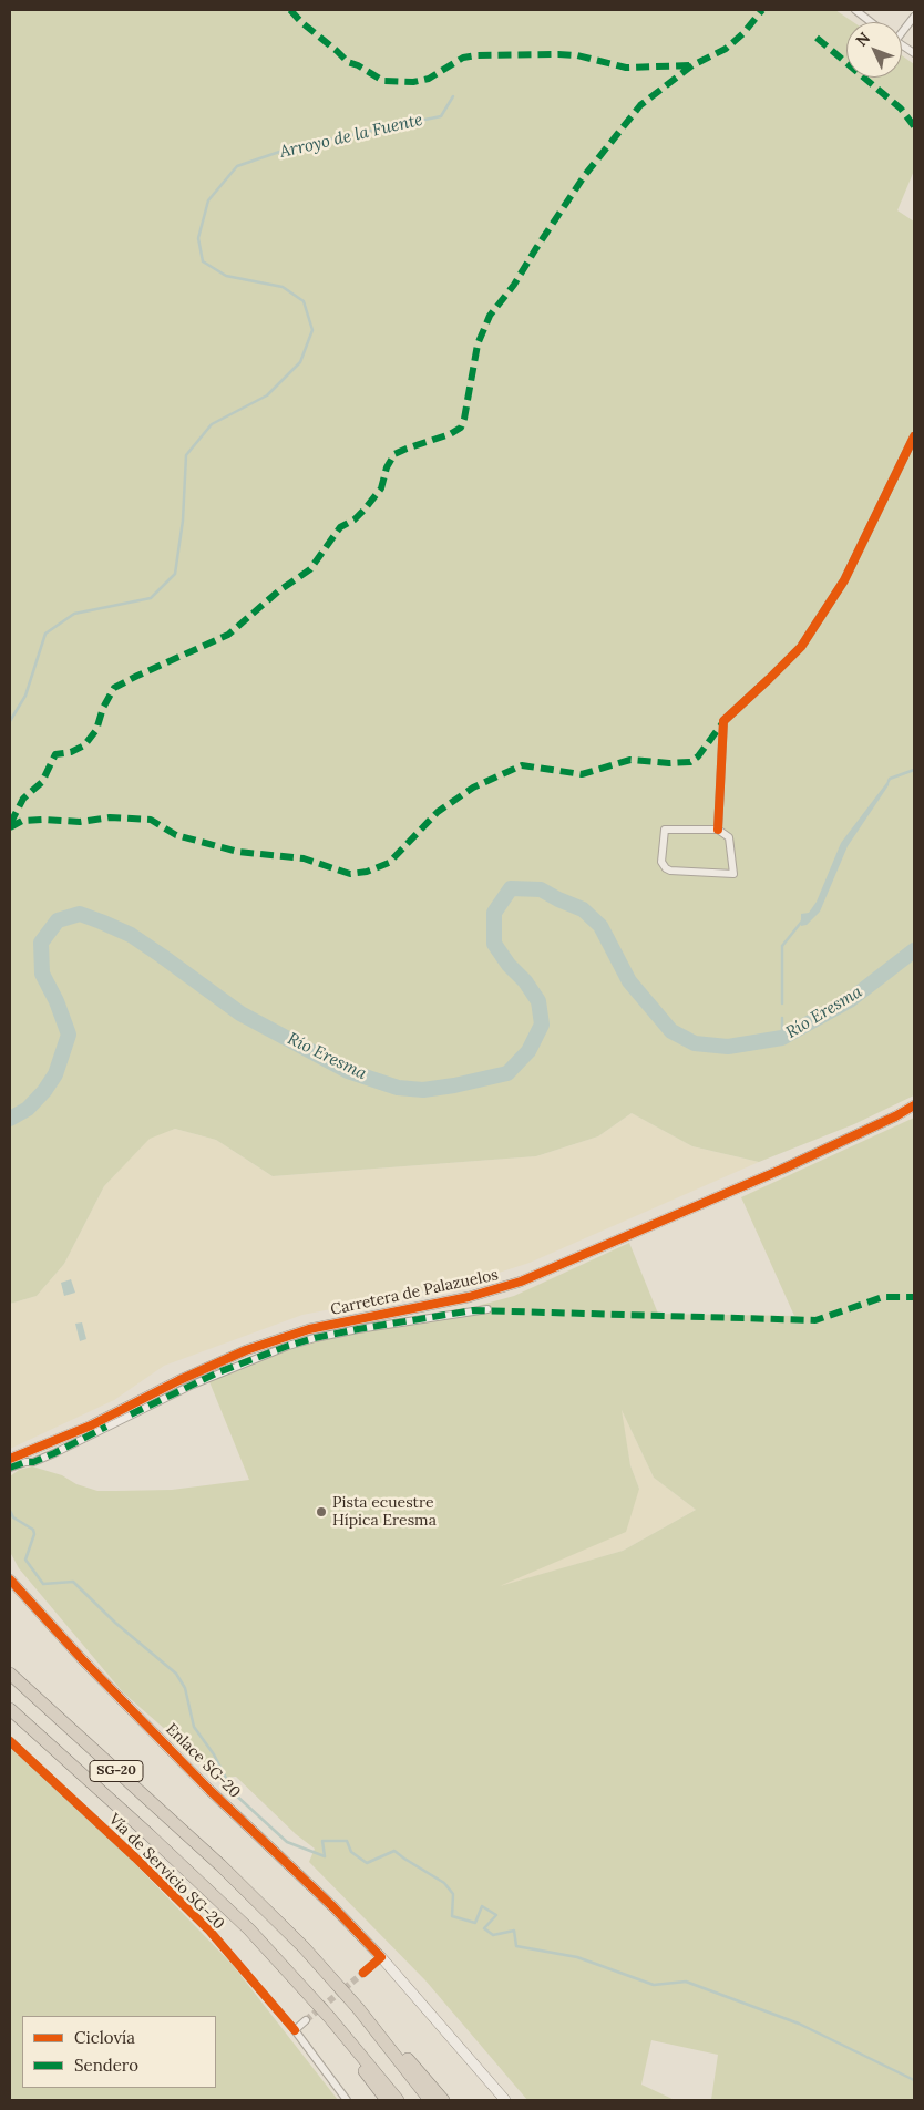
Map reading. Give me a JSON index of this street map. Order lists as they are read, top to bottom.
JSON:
{
  "streets": {
    "highway": ["SG-20"],
    "street": ["Carretera de Palazuelos", "Enlace SG-20", "Vía de Servicio SG-20"]
  },
  "water": ["Arroyo de la Fuente", "Río Eresma"],
  "places": ["Pista ecuestre Hípica Eresma"],
  "legend": ["Ciclovía", "Sendero"],
  "north": "top left"
}
